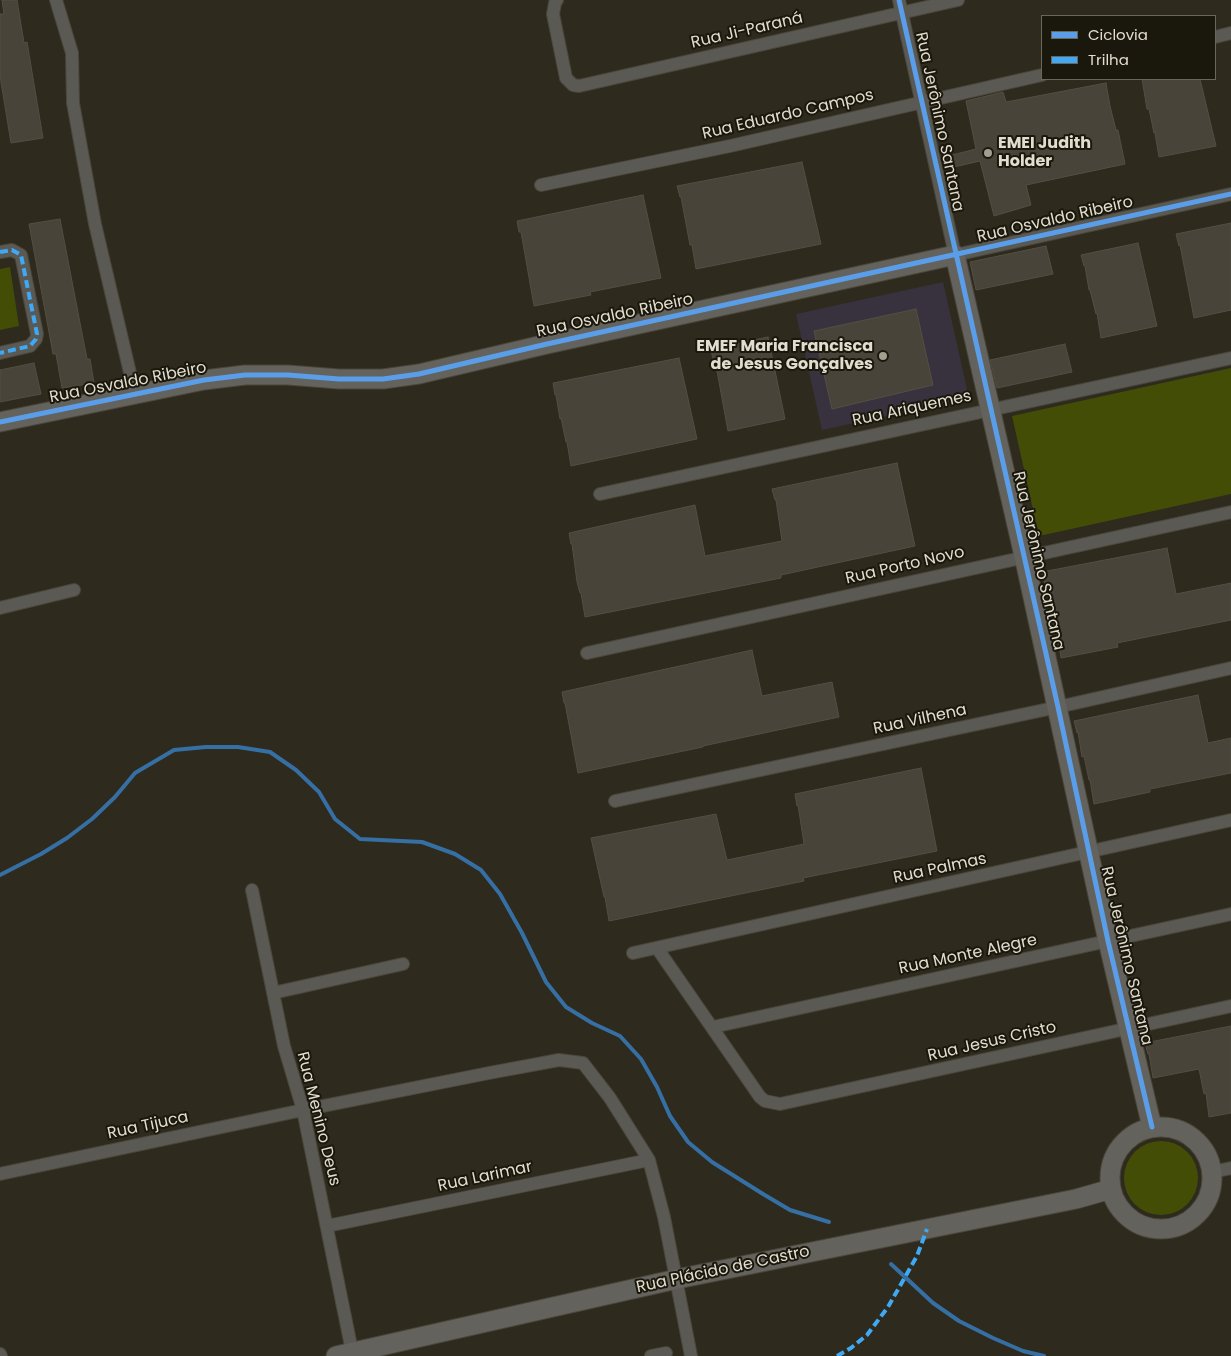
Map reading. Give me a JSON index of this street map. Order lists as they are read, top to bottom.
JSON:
{
  "streets": {
    "street": [
      "Rua Ji-Paraná",
      "Rua Eduardo Campos",
      "Rua Jerônimo Santana",
      "Rua Osvaldo Ribeiro",
      "Rua Ariquemes",
      "Rua Porto Novo",
      "Rua Vilhena",
      "Rua Palmas",
      "Rua Monte Alegre",
      "Rua Jesus Cristo",
      "Rua Menino Deus",
      "Rua Tijuca",
      "Rua Larimar",
      "Rua Plácido de Castro"
    ]
  },
  "crossings": [
    ["Rua Ji-Paraná", "Rua Jerônimo Santana"],
    ["Rua Eduardo Campos", "Rua Jerônimo Santana"],
    ["Rua Jerônimo Santana", "Rua Osvaldo Ribeiro"],
    ["Rua Jerônimo Santana", "Rua Ariquemes"],
    ["Rua Jerônimo Santana", "Rua Porto Novo"],
    ["Rua Jerônimo Santana", "Rua Vilhena"],
    ["Rua Jerônimo Santana", "Rua Palmas"],
    ["Rua Jerônimo Santana", "Rua Monte Alegre"],
    ["Rua Jerônimo Santana", "Rua Jesus Cristo"],
    ["Rua Jerônimo Santana", "Rua Plácido de Castro"],
    ["Rua Monte Alegre", "Rua Jesus Cristo"],
    ["Rua Menino Deus", "Rua Tijuca"],
    ["Rua Menino Deus", "Rua Larimar"],
    ["Rua Menino Deus", "Rua Plácido de Castro"],
    ["Rua Tijuca", "Rua Larimar"],
    ["Rua Tijuca", "Rua Plácido de Castro"]
  ],
  "places": ["EMEI Judith Holder", "EMEF Maria Francisca de Jesus Gonçalves"],
  "legend": ["Ciclovia", "Trilha"]
}
